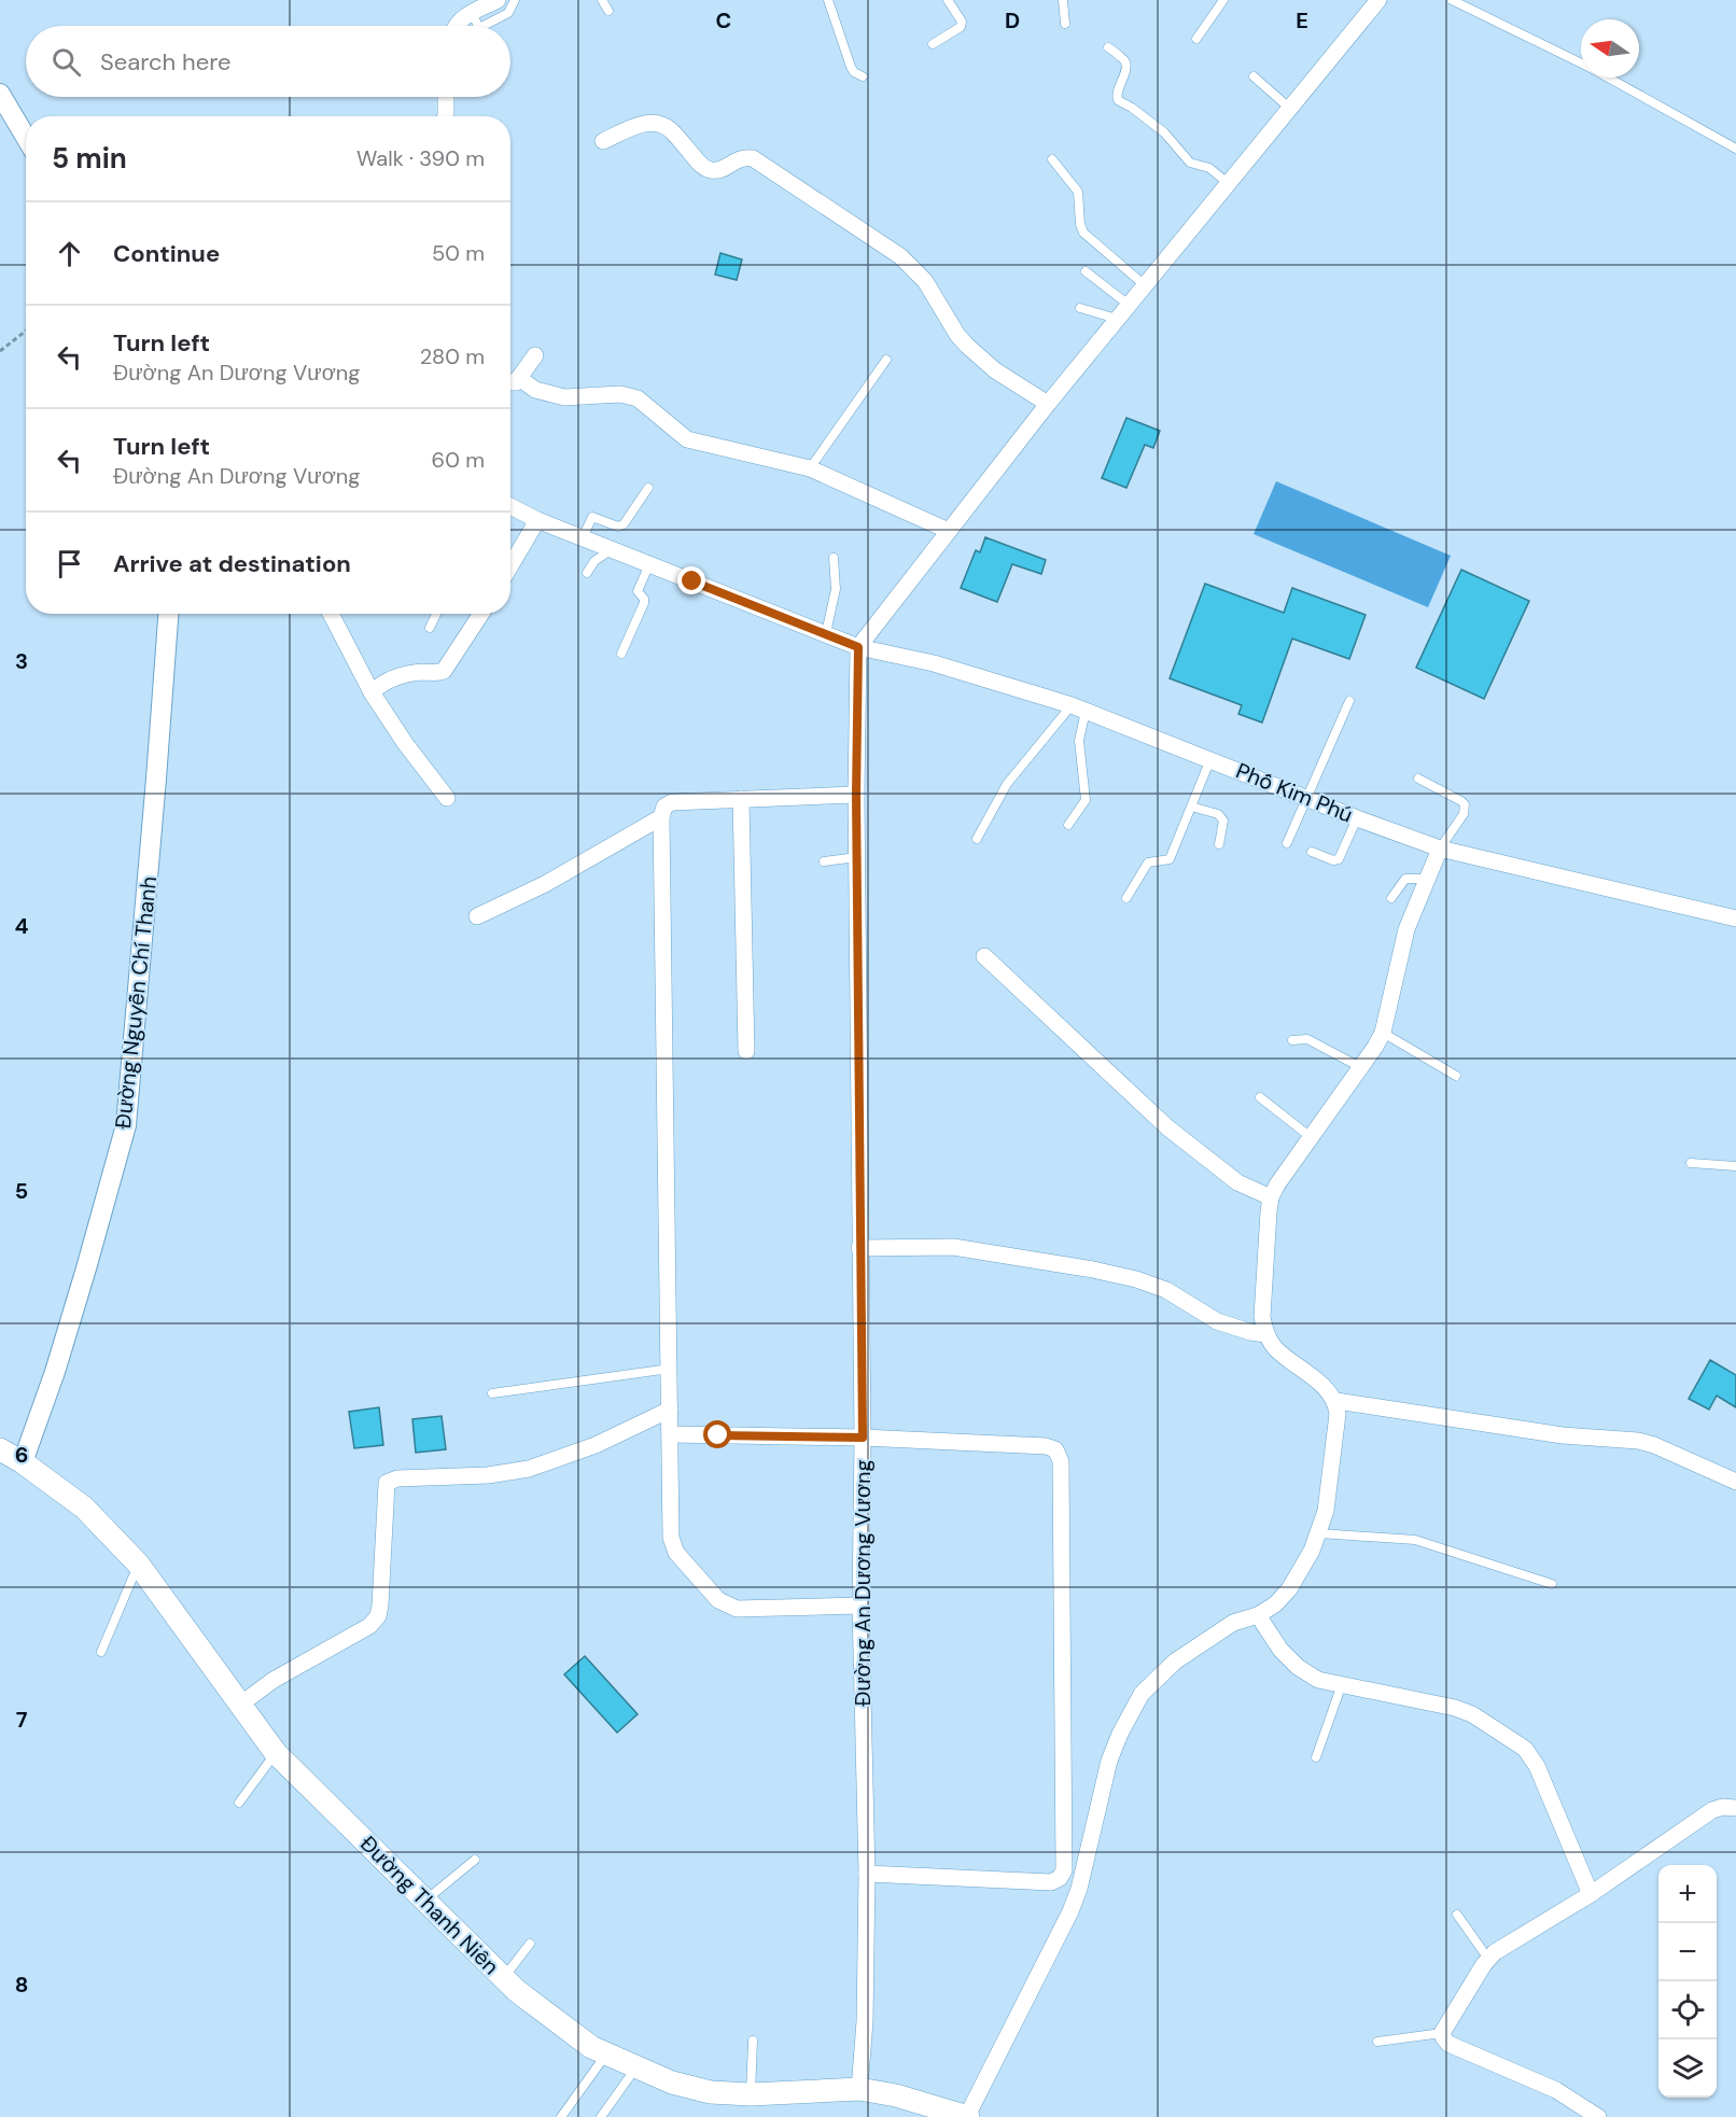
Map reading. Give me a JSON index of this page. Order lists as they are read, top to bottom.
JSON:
{
  "streets": {
    "main road": ["Đường Thanh Niên"],
    "street": ["Phố Kim Phú", "Đường Nguyễn Chí Thanh", "Đường An Dương Vương"]
  },
  "crossings": [
    ["Phố Kim Phú", "Đường An Dương Vương"],
    ["Đường Nguyễn Chí Thanh", "Đường Thanh Niên"],
    ["Đường An Dương Vương", "Đường Thanh Niên"]
  ],
  "north": "left",
  "page": {
    "search": "Search here",
    "heading": ["5 min", "Walk · 390 m"],
    "list": [
      ["Continue", "50 m"],
      ["Turn left", "Đường An Dương Vương", "280 m"],
      ["Turn left", "Đường An Dương Vương", "60 m"],
      "Arrive at destination"
    ],
    "map_buttons": ["+", "−"]
  },
  "grid": {
    "columns": ["C", "D", "E"],
    "rows": [
      "3",
      "4",
      "5",
      "6",
      "7",
      "8"
    ]
  }
}
